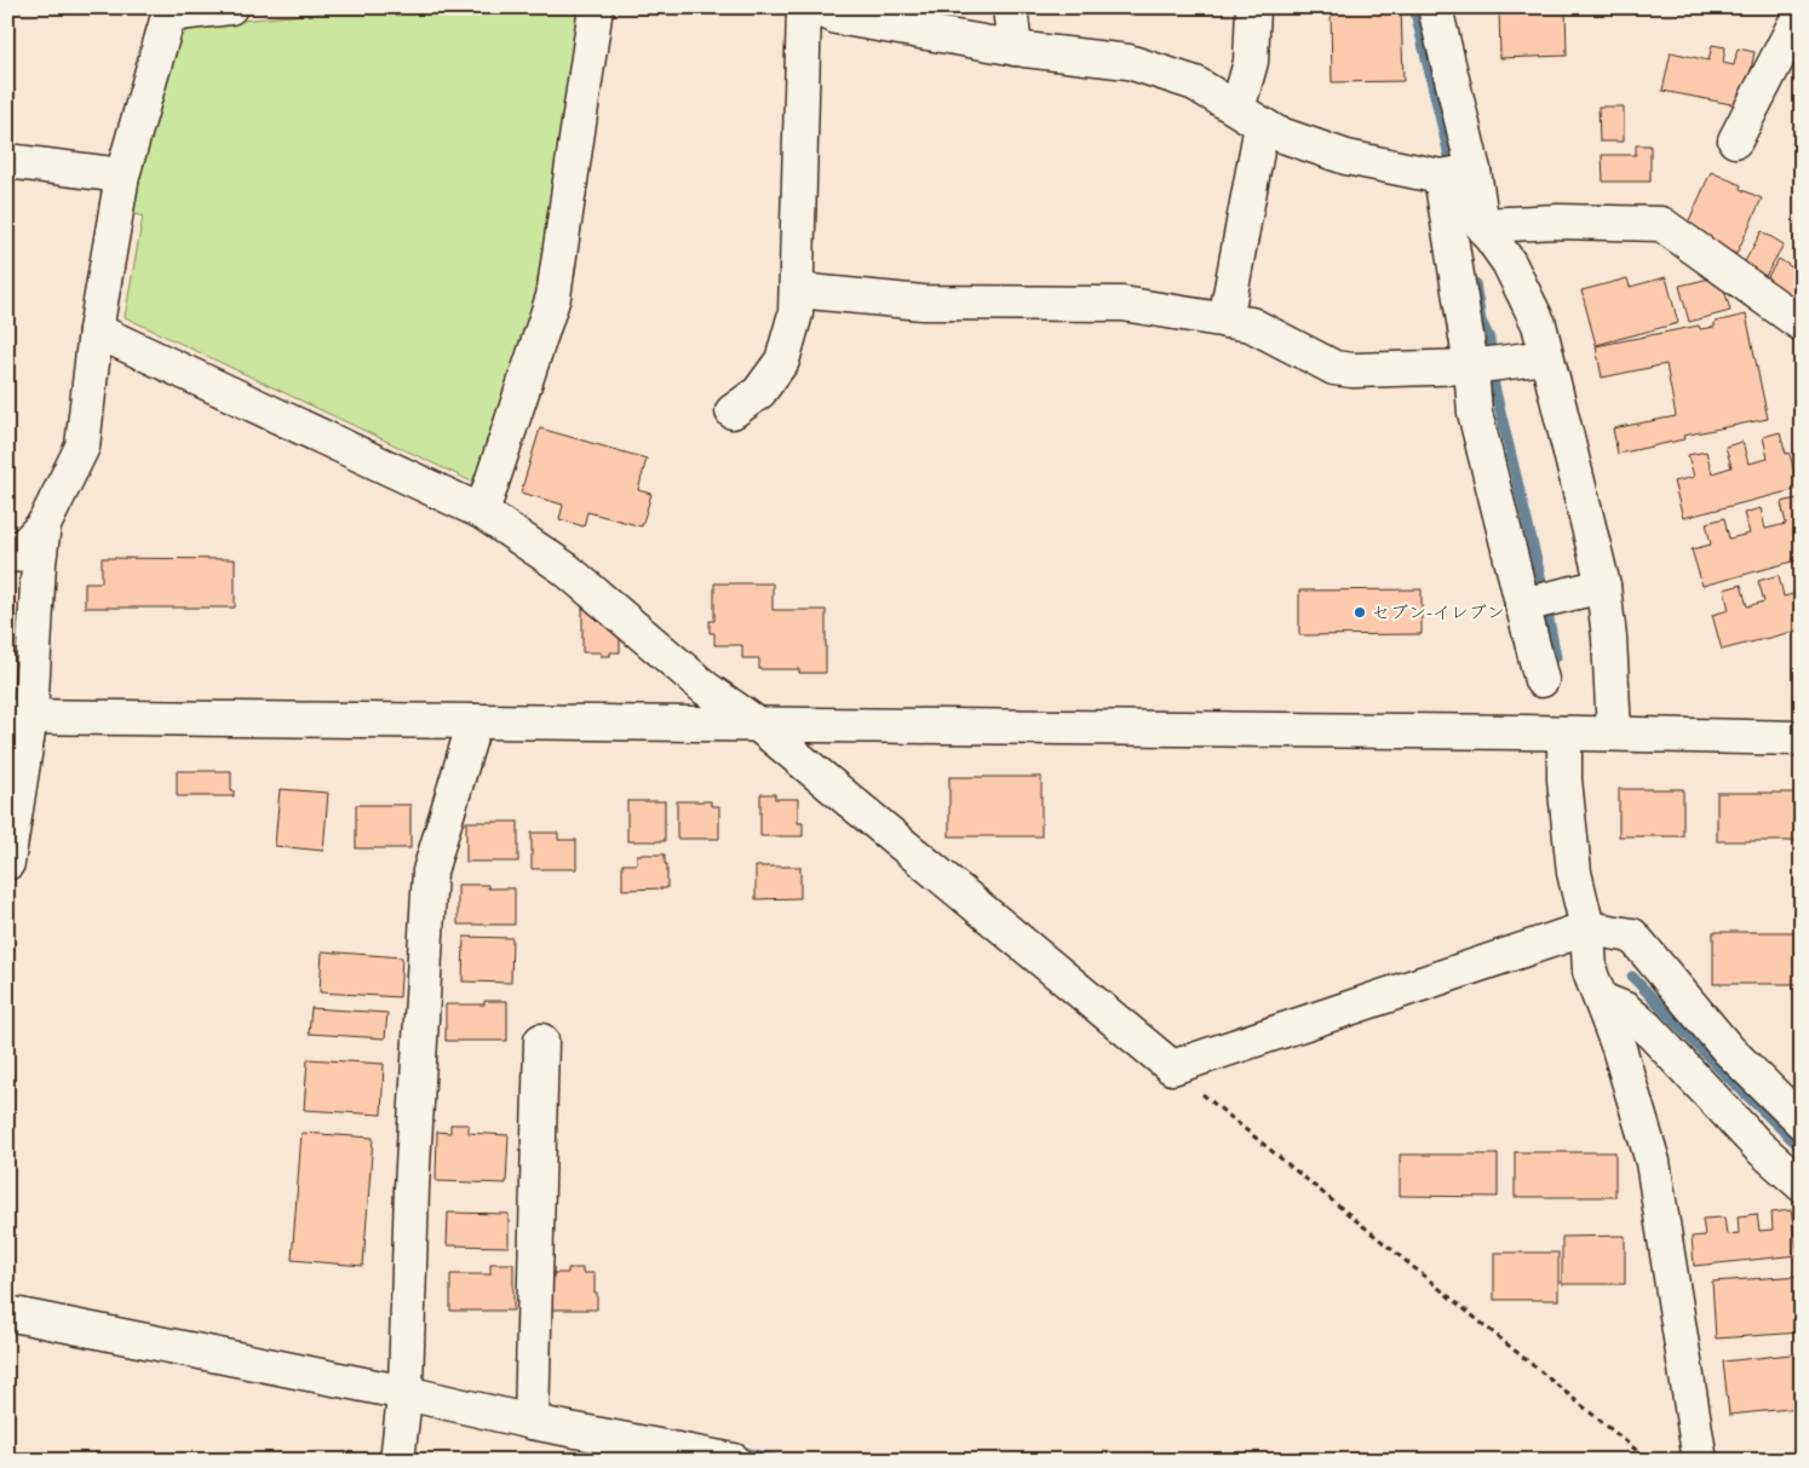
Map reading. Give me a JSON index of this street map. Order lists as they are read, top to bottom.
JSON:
{
  "places": ["セブン-イレブン"]
}
